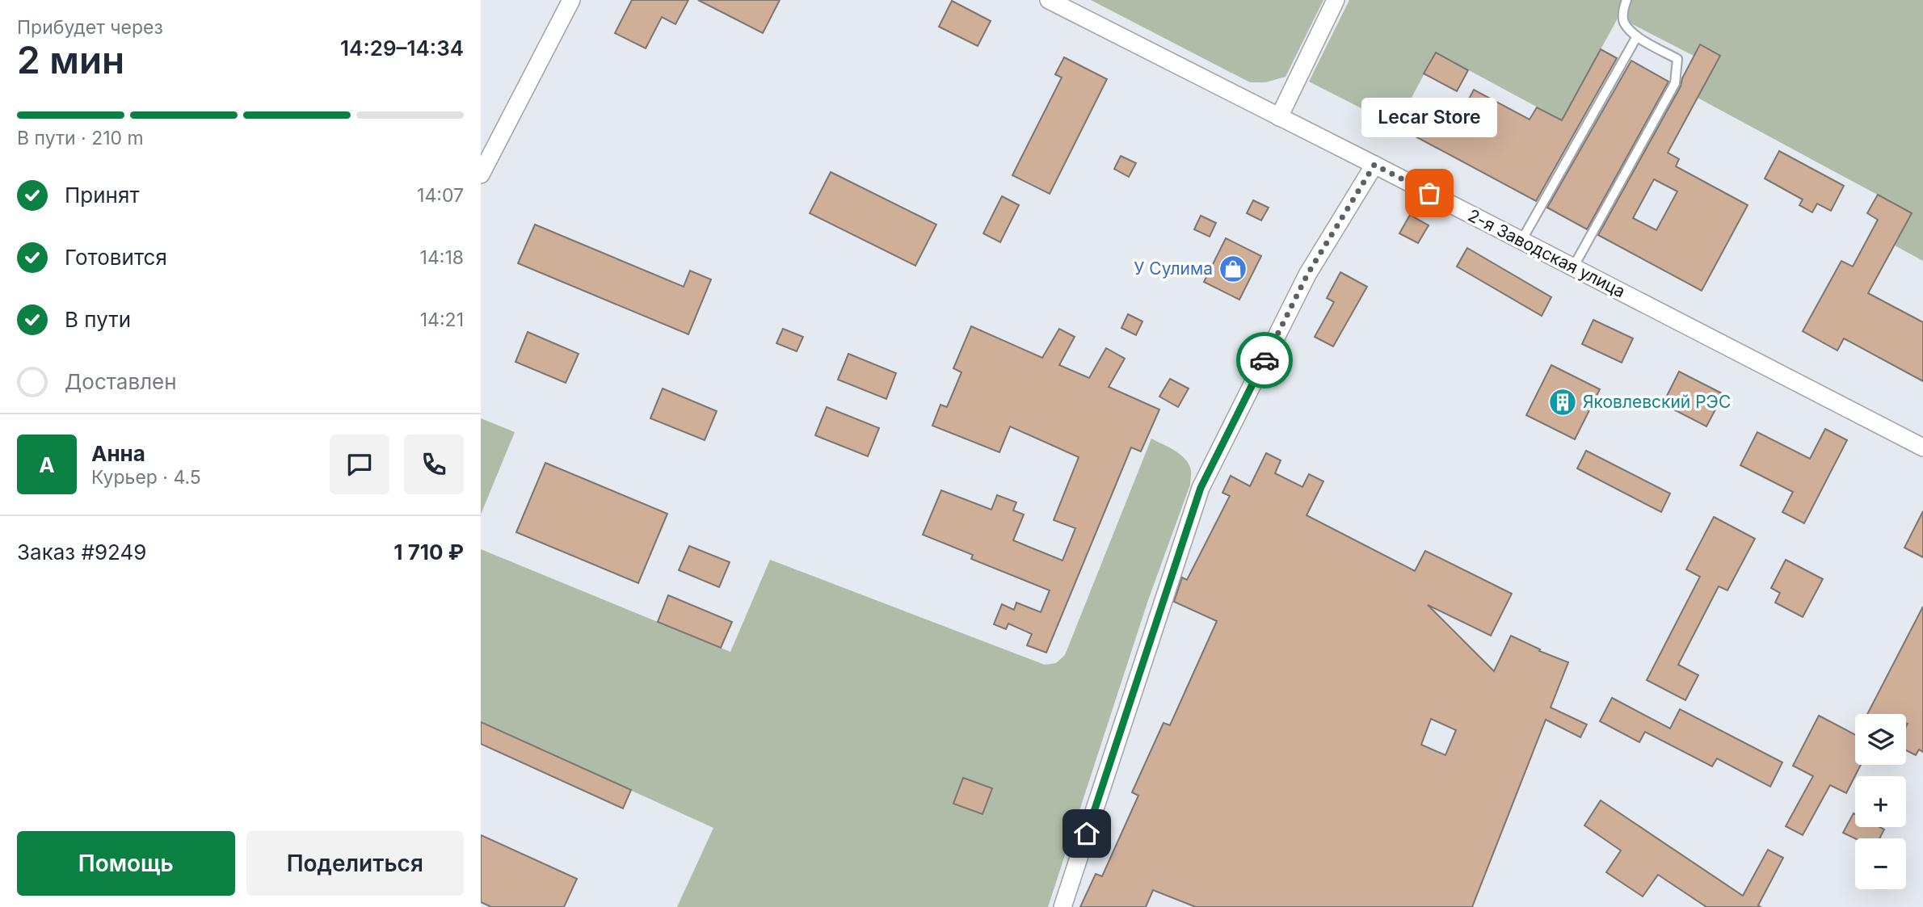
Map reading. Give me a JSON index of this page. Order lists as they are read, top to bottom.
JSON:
{
  "streets": {
    "street": ["2-я Заводская улица"]
  },
  "places": {
    "other": ["Lecar Store"],
    "shop": ["У Сулима"],
    "building": ["Яковлевский РЭС"]
  },
  "page": {
    "heading": ["2 мин", "Прибудет через", "14:29–14:34"],
    "panel": [
      "Анна",
      "Курьер · 4.5",
      "Заказ #9249",
      "1 710 ₽"
    ],
    "bar": "В пути · 210 m",
    "bubble": "Lecar Store",
    "list": [
      ["Принят", "14:07"],
      ["Готовится", "14:18"],
      ["В пути", "14:21"],
      "Доставлен"
    ],
    "round": "А",
    "map_buttons": ["+", "−"],
    "buttons": ["Помощь", "Поделиться"]
  }
}
